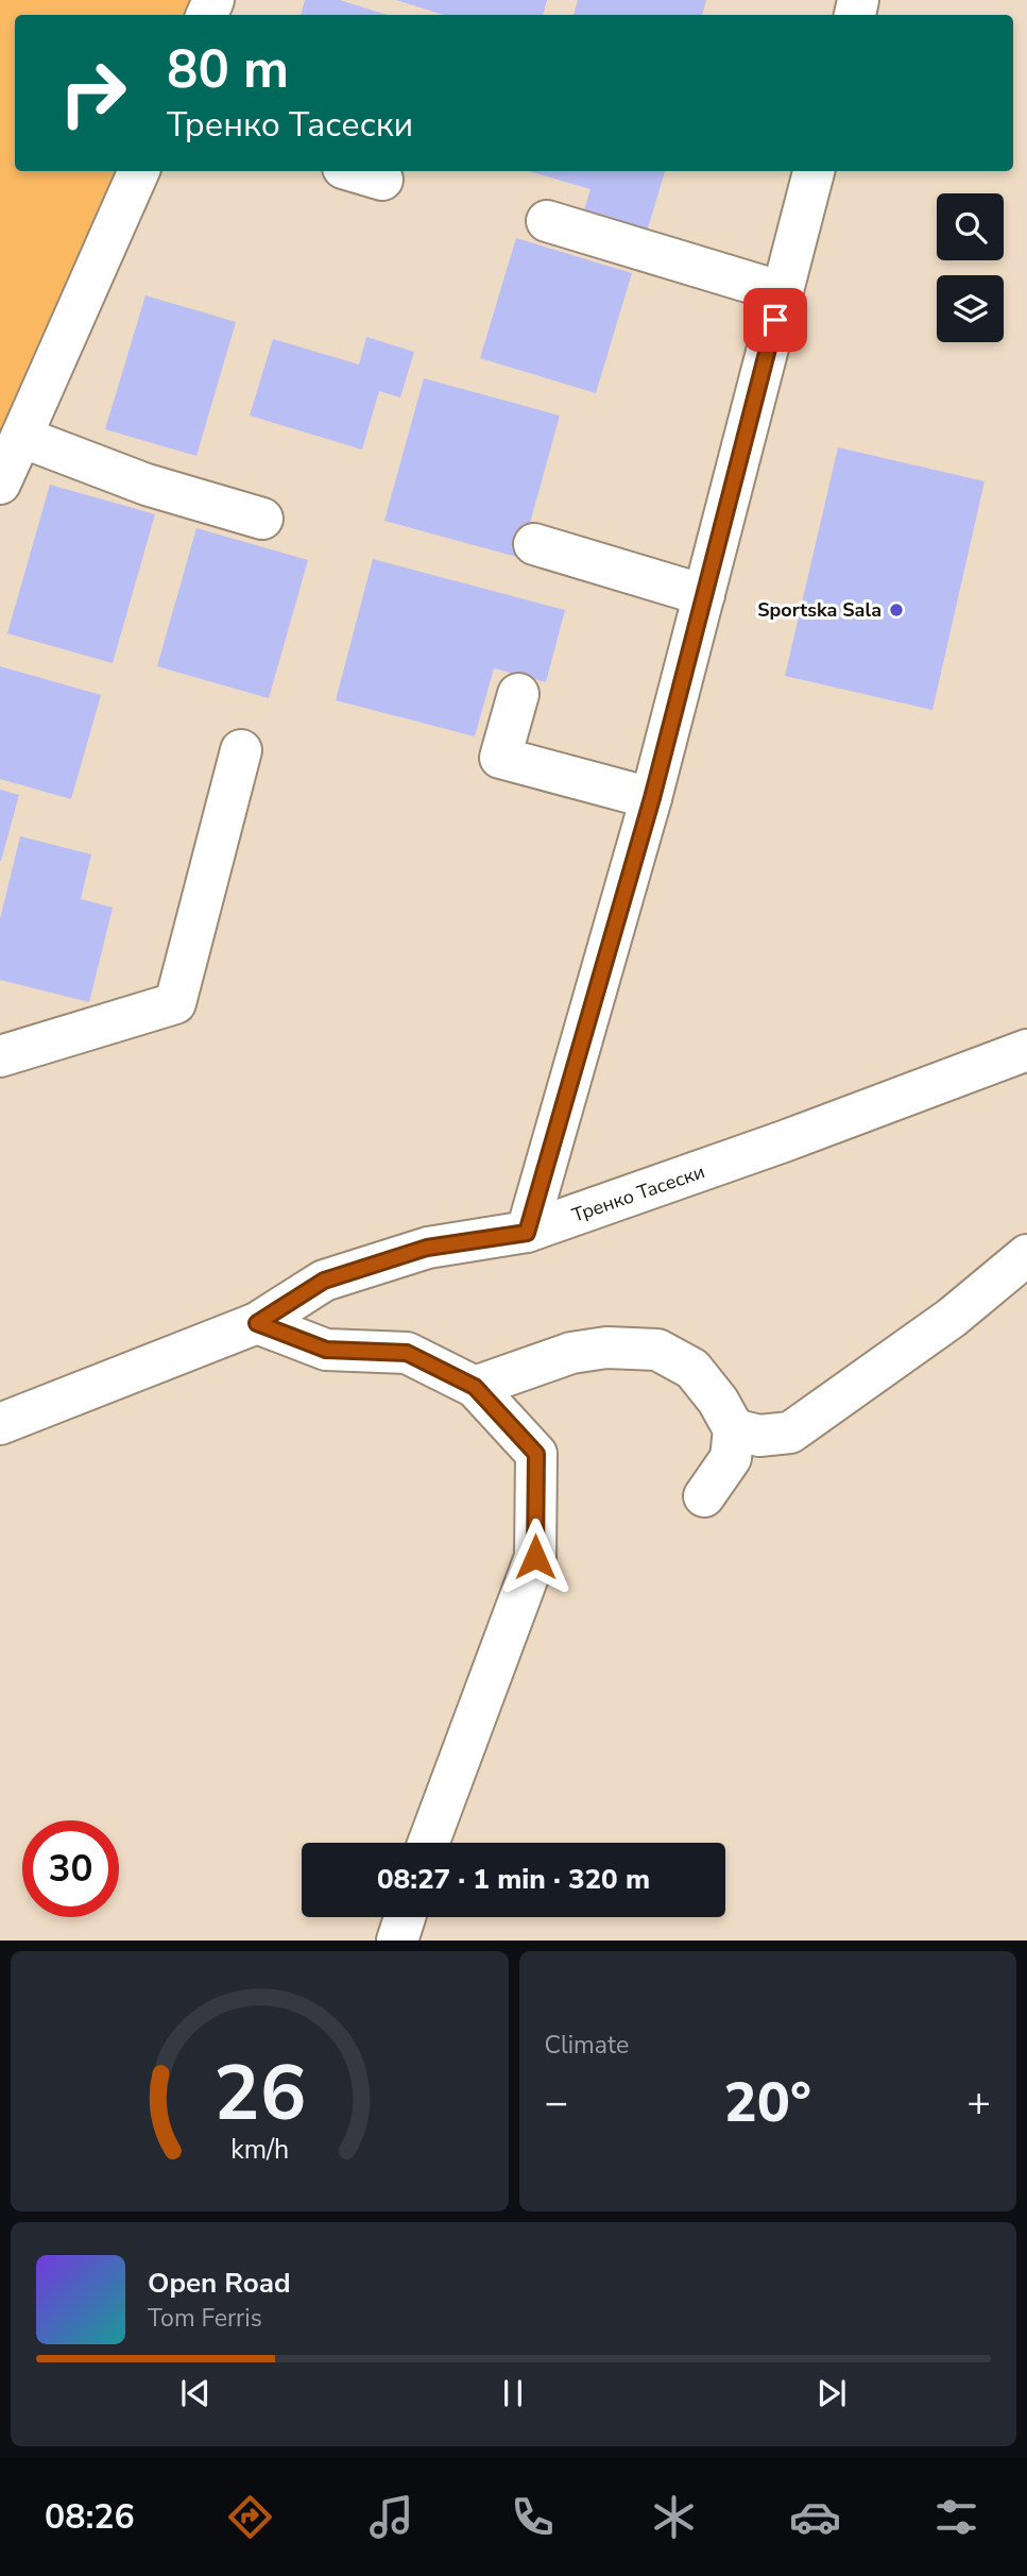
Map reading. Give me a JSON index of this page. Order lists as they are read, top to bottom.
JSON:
{
  "streets": {
    "street": ["Тренко Тасески"]
  },
  "places": ["Sportska Sala"],
  "page": {
    "turn": ["80 m", "Тренко Тасески"],
    "limit": "30",
    "trip": "08:27 · 1 min · 320 m",
    "tile": "Climate",
    "heat": ["−", "20°", "+"],
    "song": ["Open Road", "Tom Ferris"],
    "tabs": "08:26",
    "gauge": ["26", "km/h"]
  }
}
